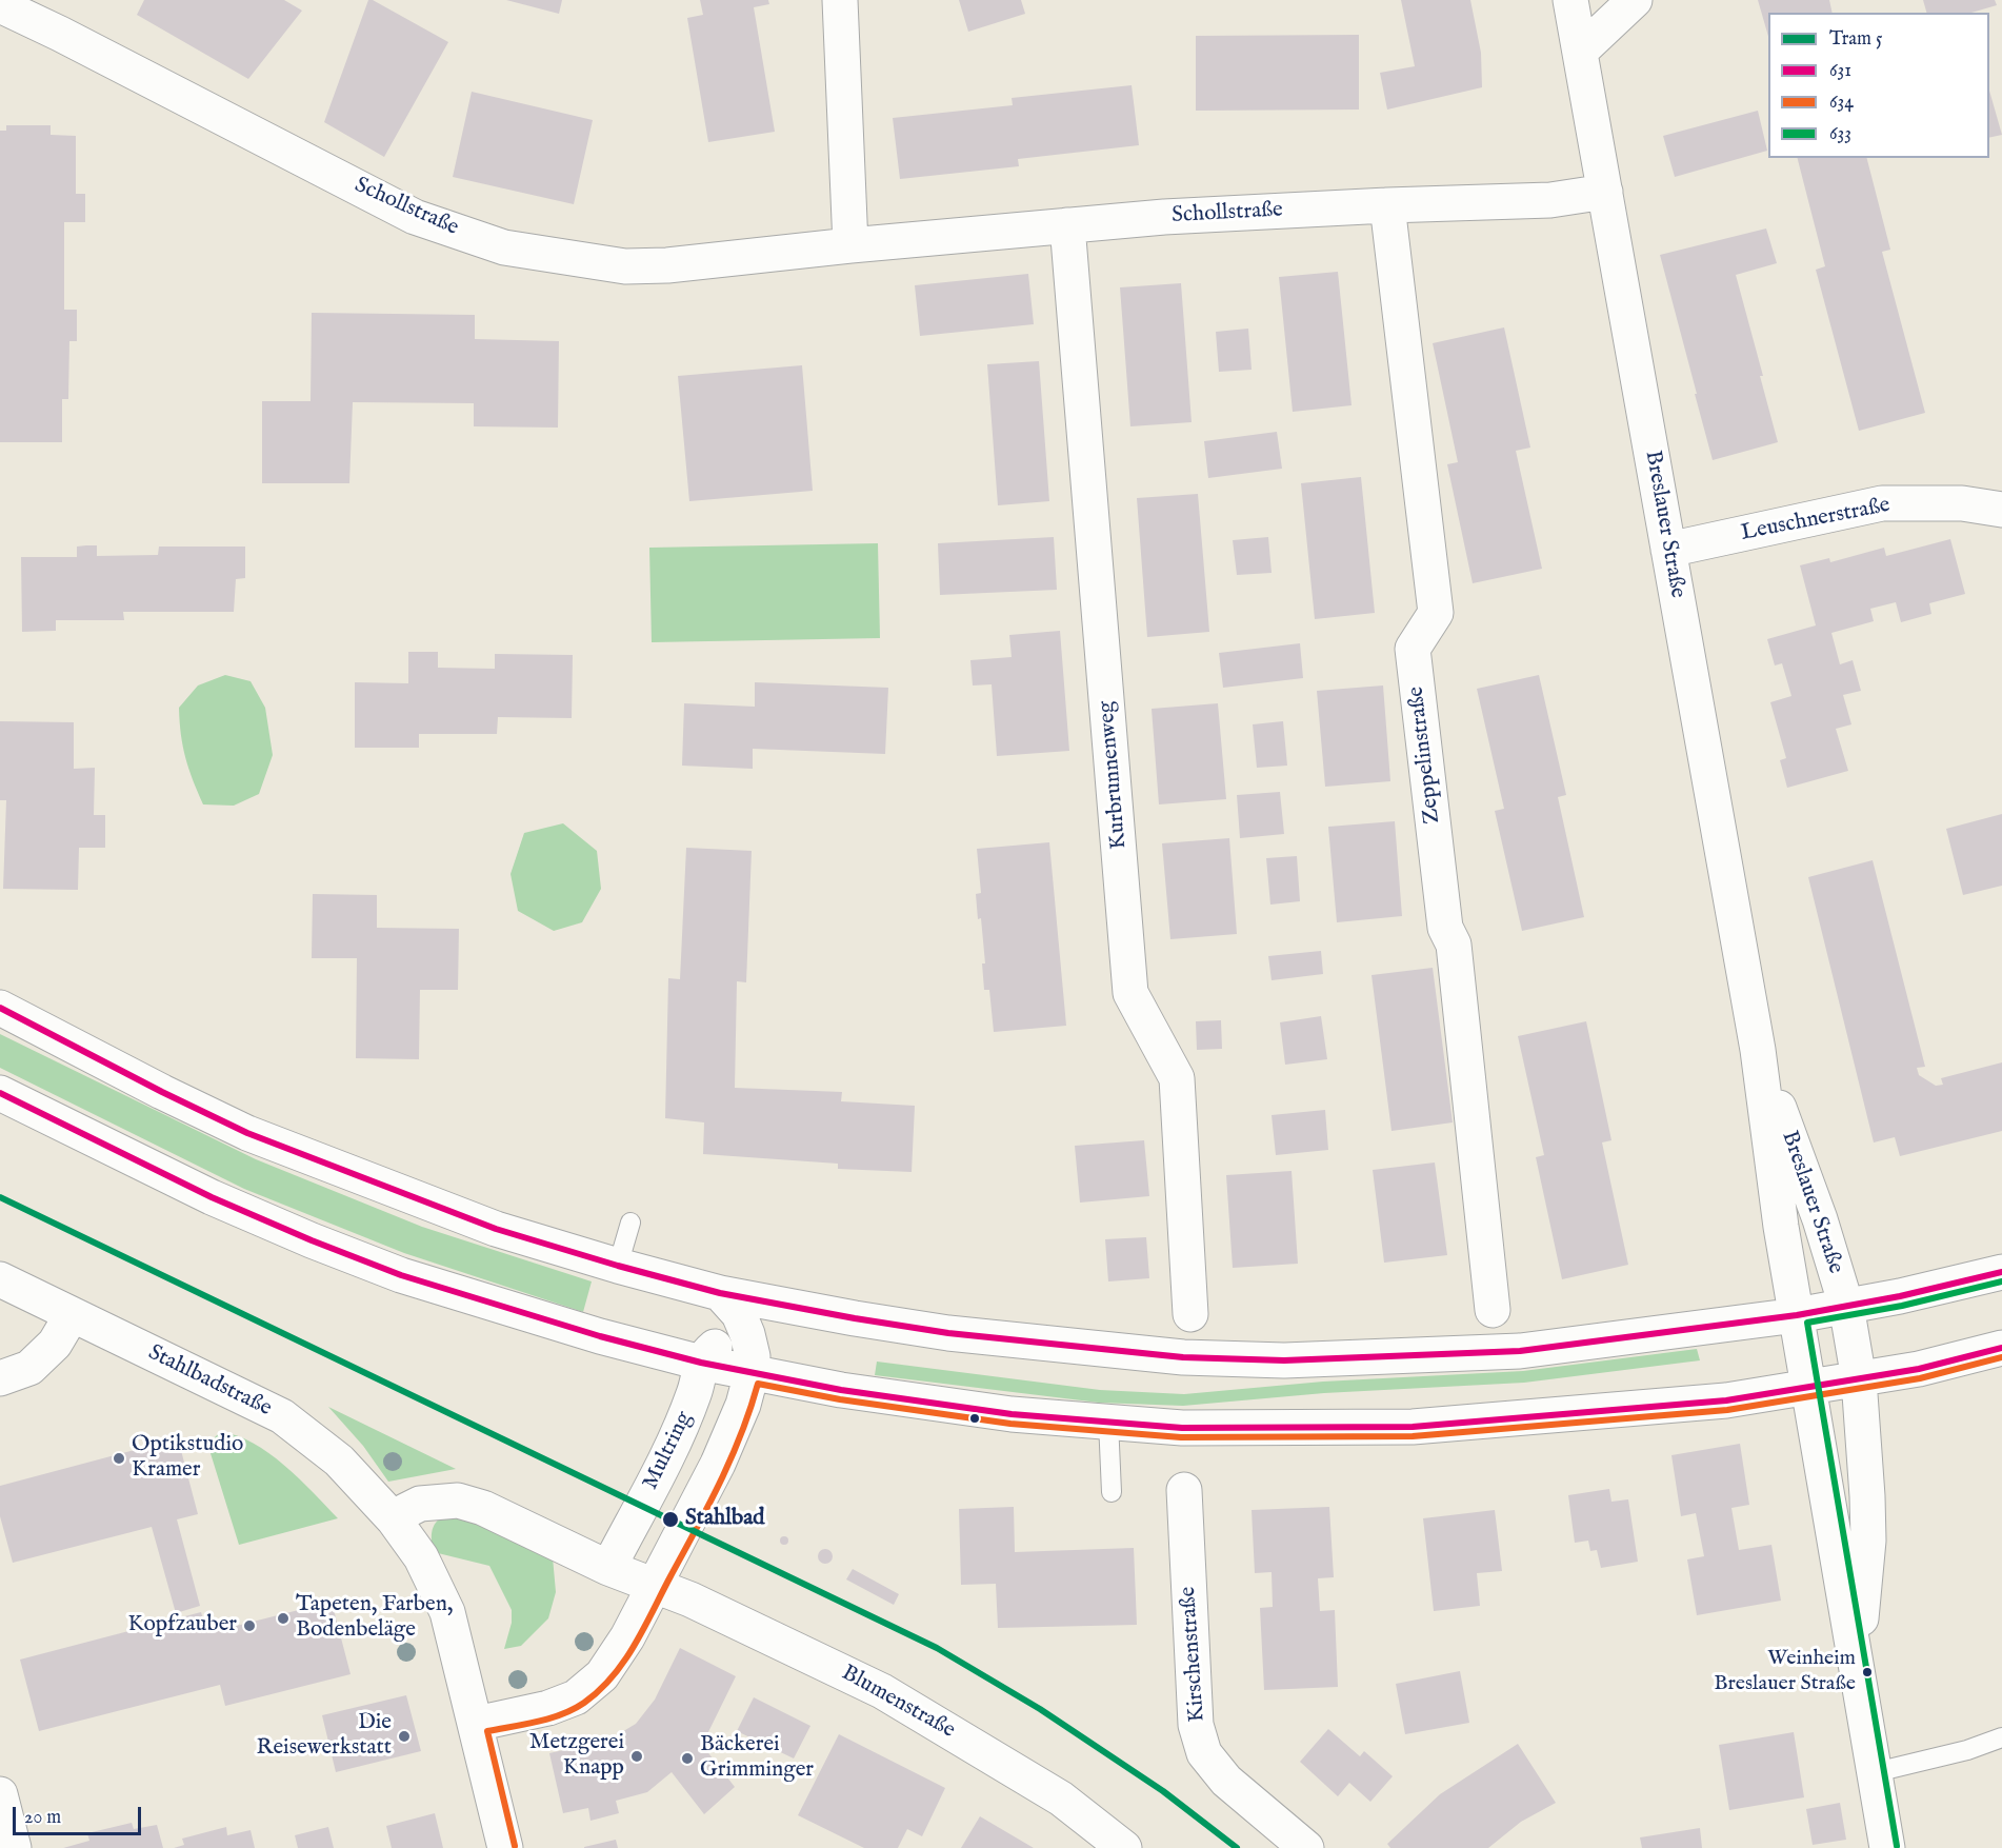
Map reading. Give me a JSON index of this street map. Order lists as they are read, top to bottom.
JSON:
{
  "streets": {
    "street": [
      "Schollstraße",
      "Leuschnerstraße",
      "Breslauer Straße",
      "Zeppelinstraße",
      "Kurbrunnenweg",
      "Stahlbadstraße",
      "Multring",
      "Kirschenstraße",
      "Blumenstraße"
    ]
  },
  "crossings": [
    ["Schollstraße", "Breslauer Straße"],
    ["Schollstraße", "Zeppelinstraße"],
    ["Schollstraße", "Kurbrunnenweg"],
    ["Leuschnerstraße", "Breslauer Straße"],
    ["Stahlbadstraße", "Blumenstraße"],
    ["Multring", "Blumenstraße"]
  ],
  "places": [
    "Optikstudio Kramer",
    "Stahlbad",
    "Tapeten, Farben, Bodenbeläge",
    "Kopfzauber",
    "Weinheim Breslauer Straße",
    "Die Reisewerkstatt",
    "Metzgerei Knapp",
    "Bäckerei Grimminger"
  ],
  "lines": [
    "transit line 631",
    "tram line 5",
    "transit line 633",
    "transit line 634"
  ],
  "legend": [
    "Tram 5",
    "631",
    "634",
    "633"
  ],
  "scale_bar": "20 m"
}
